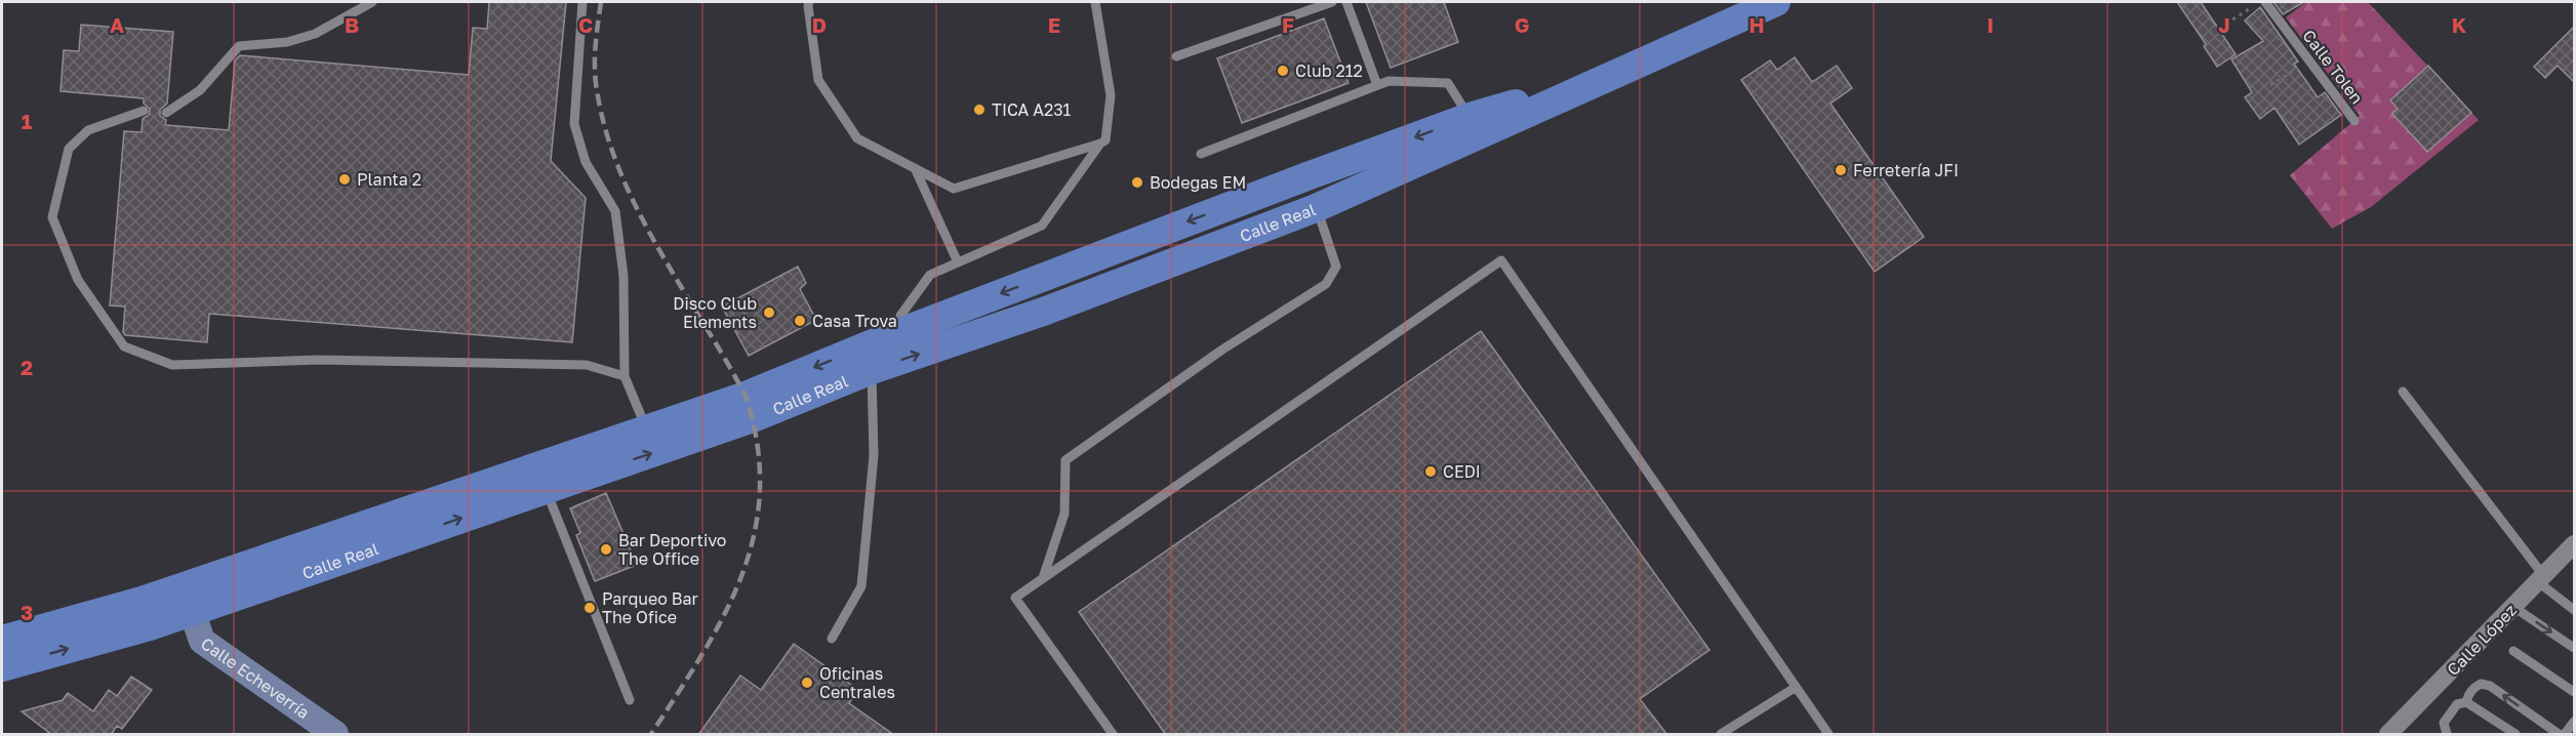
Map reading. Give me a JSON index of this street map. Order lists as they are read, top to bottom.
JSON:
{
  "streets": {
    "main road": ["Calle Real"],
    "street": ["Calle López", "Calle Echeverría"],
    "lane": ["Calle Tolen"]
  },
  "places": [
    "Club 212",
    "TICA A231",
    "Ferretería JFI",
    "Planta 2",
    "Bodegas EM",
    "Disco Club Elements",
    "Casa Trova",
    "CEDI",
    "Bar Deportivo The Office",
    "Parqueo Bar The Ofice",
    "Oficinas Centrales"
  ],
  "grid": {
    "columns": [
      "A",
      "B",
      "C",
      "D",
      "E",
      "F",
      "G",
      "H",
      "I",
      "J",
      "K"
    ],
    "rows": ["1", "2", "3"]
  }
}
